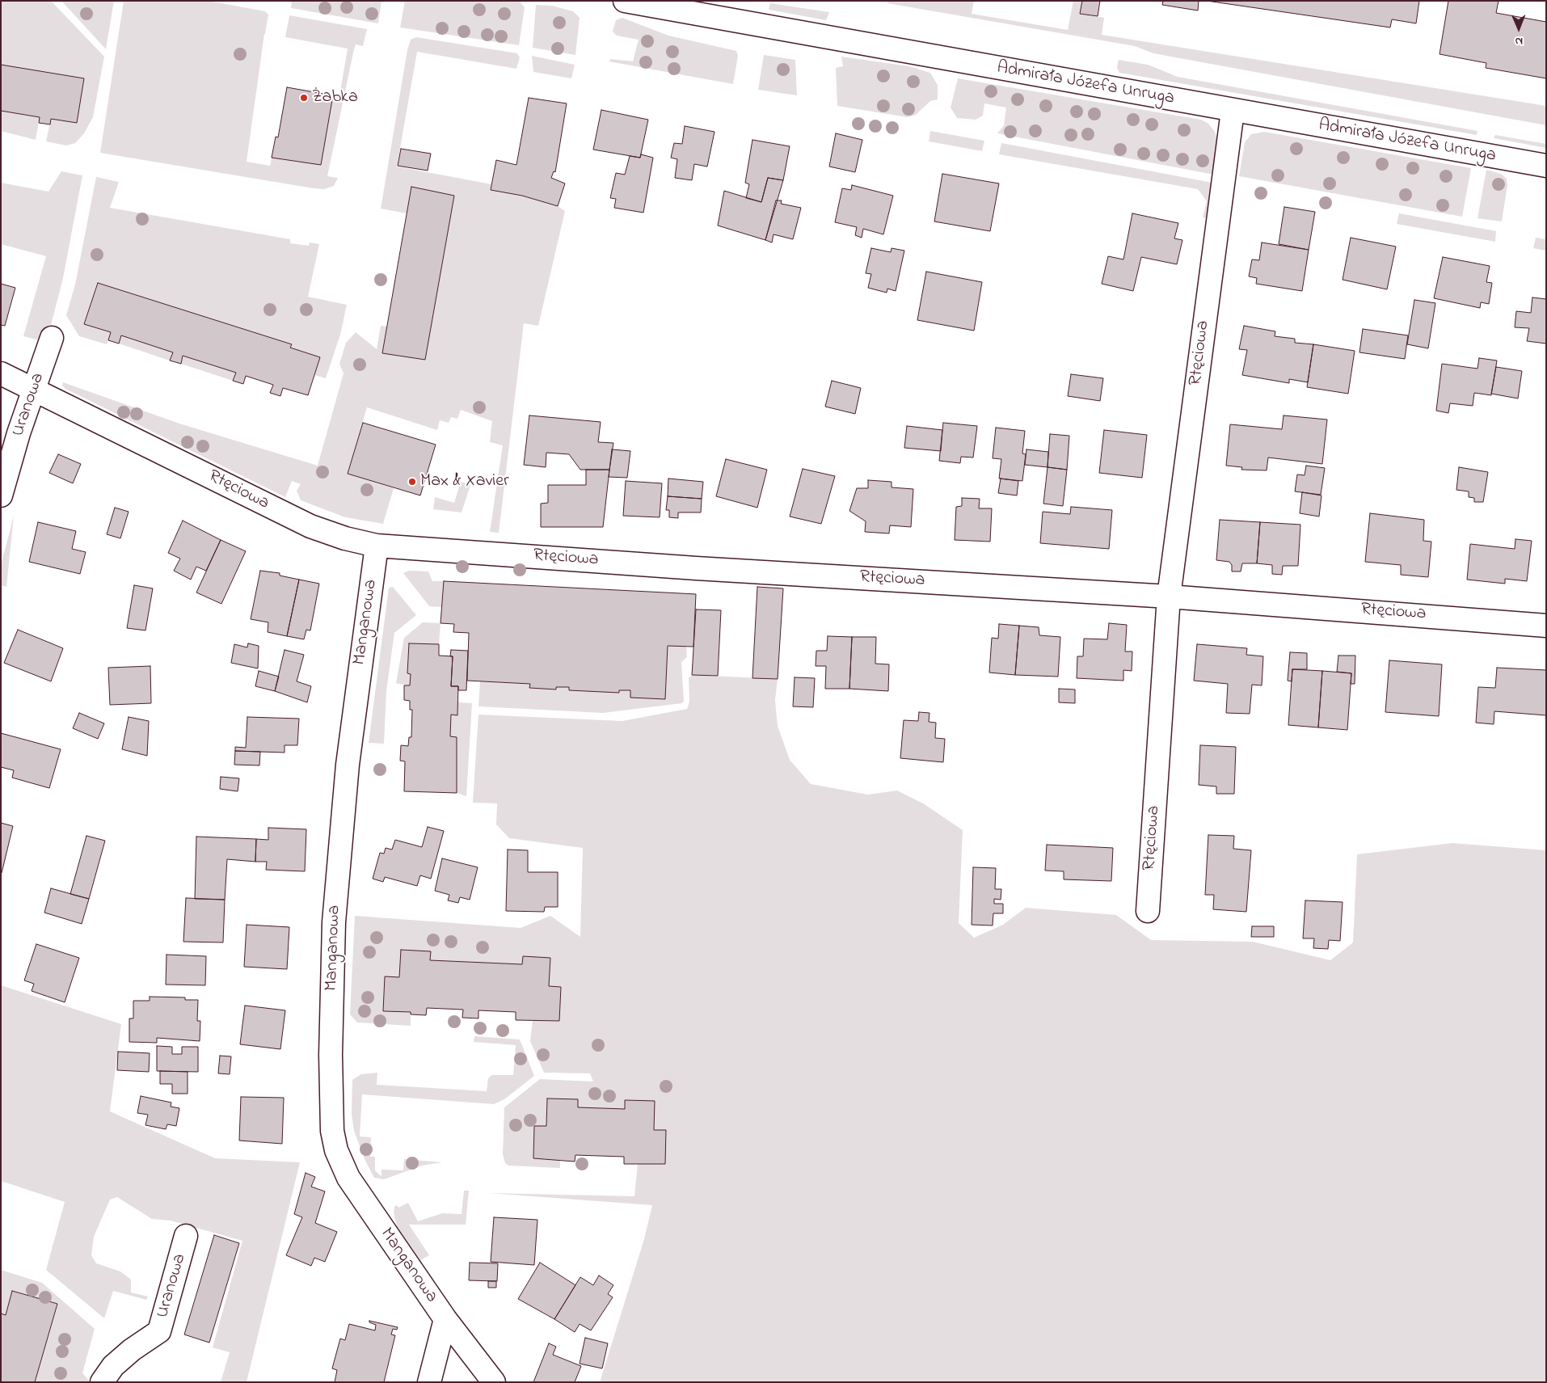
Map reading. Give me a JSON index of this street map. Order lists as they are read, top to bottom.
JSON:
{
  "streets": {
    "street": [
      "Admirała Józefa Unruga",
      "Rtęciowa",
      "Uranowa",
      "Manganowa"
    ]
  },
  "crossings": [
    ["Admirała Józefa Unruga", "Rtęciowa"],
    ["Rtęciowa", "Uranowa"],
    ["Rtęciowa", "Manganowa"]
  ],
  "places": ["Żabka", "Max & Xavier"],
  "north": "bottom"
}
